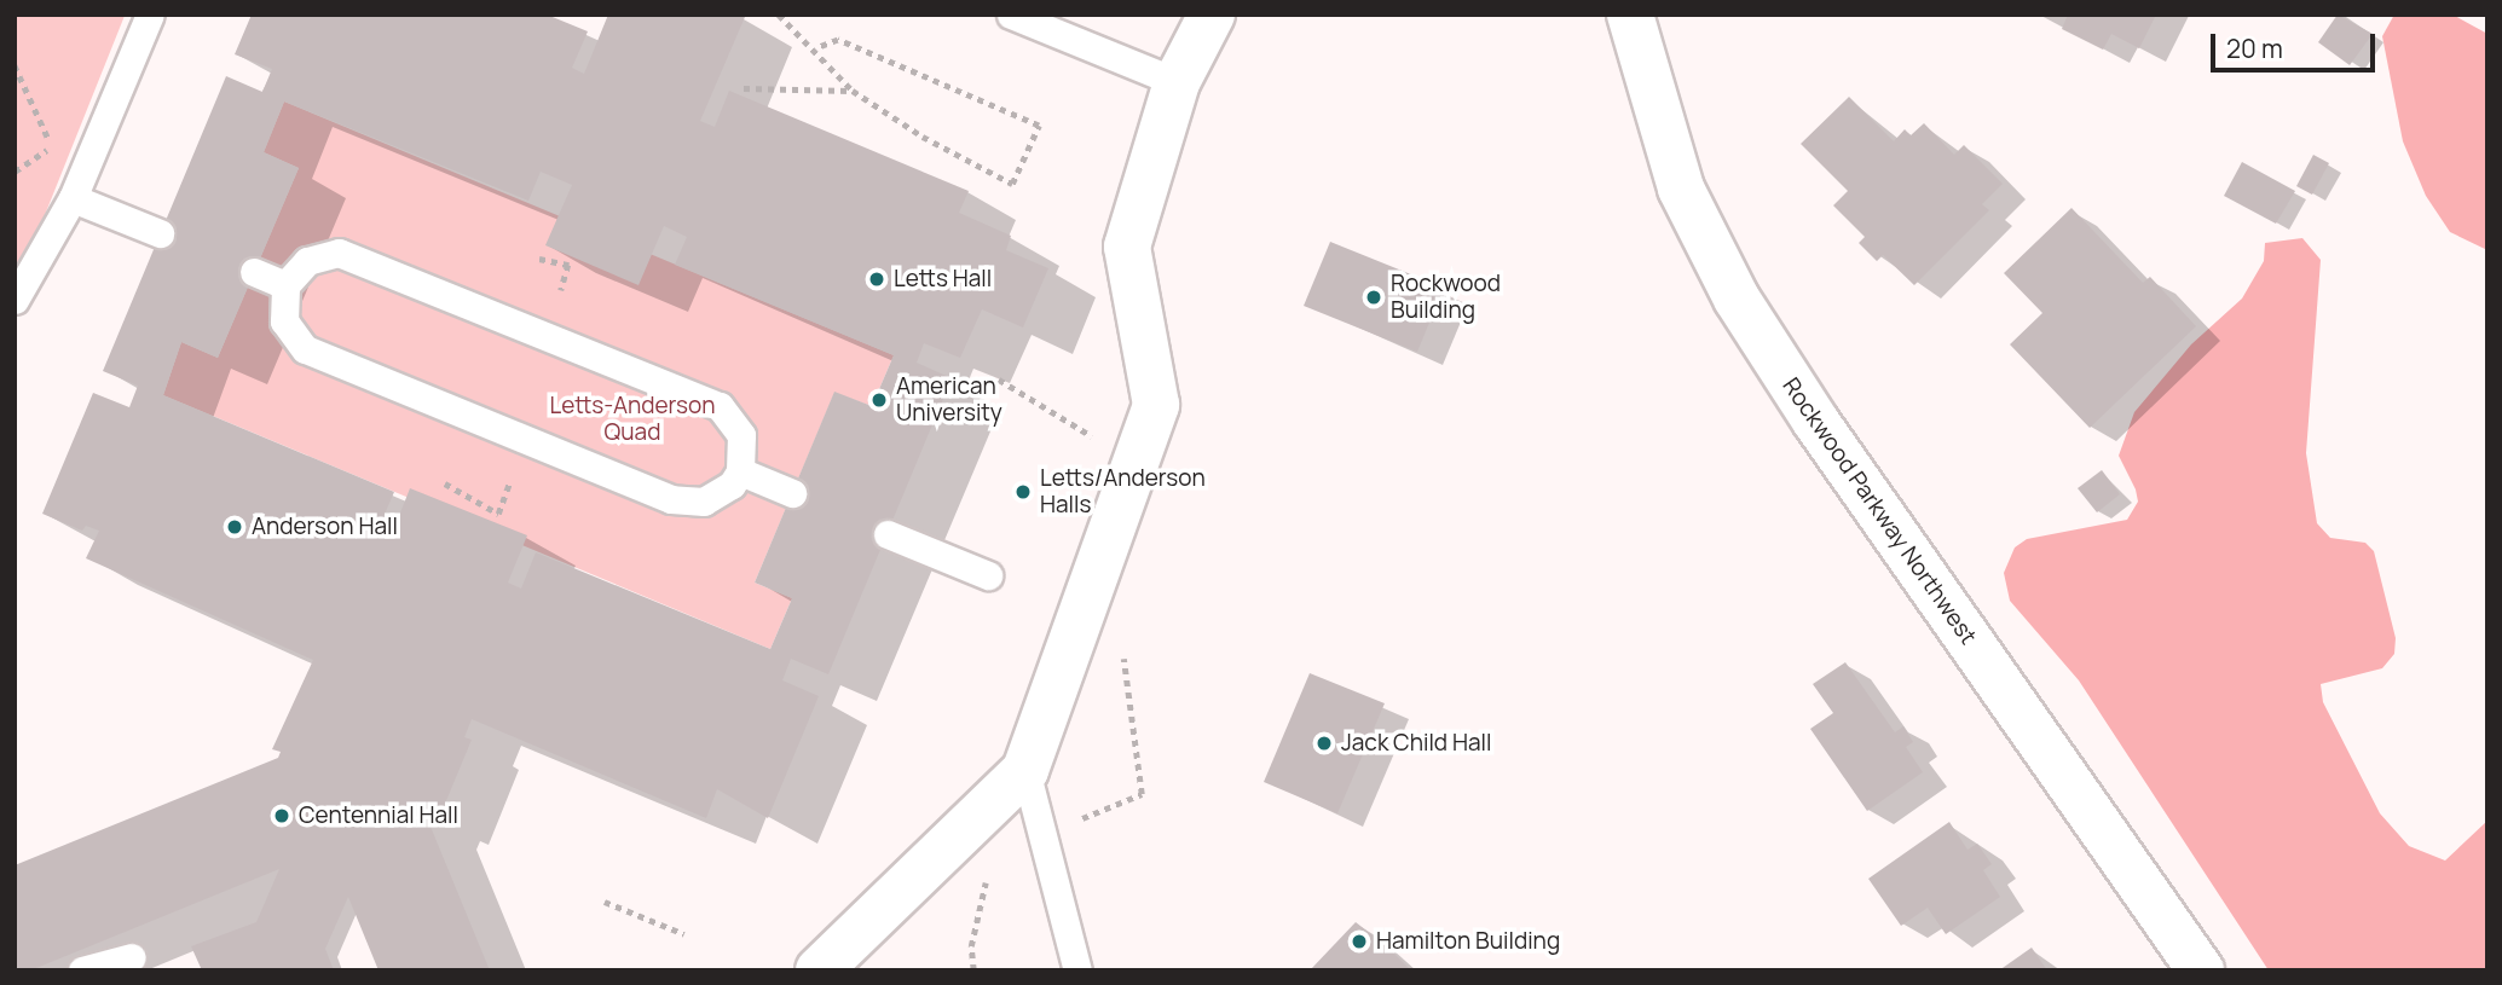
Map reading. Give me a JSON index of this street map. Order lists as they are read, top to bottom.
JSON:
{
  "streets": {
    "street": ["Rockwood Parkway Northwest"]
  },
  "parks": ["Letts-Anderson Quad"],
  "places": [
    "Letts Hall",
    "Rockwood Building",
    "American University",
    "Letts/Anderson Halls",
    "Anderson Hall",
    "Jack Child Hall",
    "Centennial Hall",
    "Hamilton Building"
  ],
  "scale_bar": "20 m"
}
